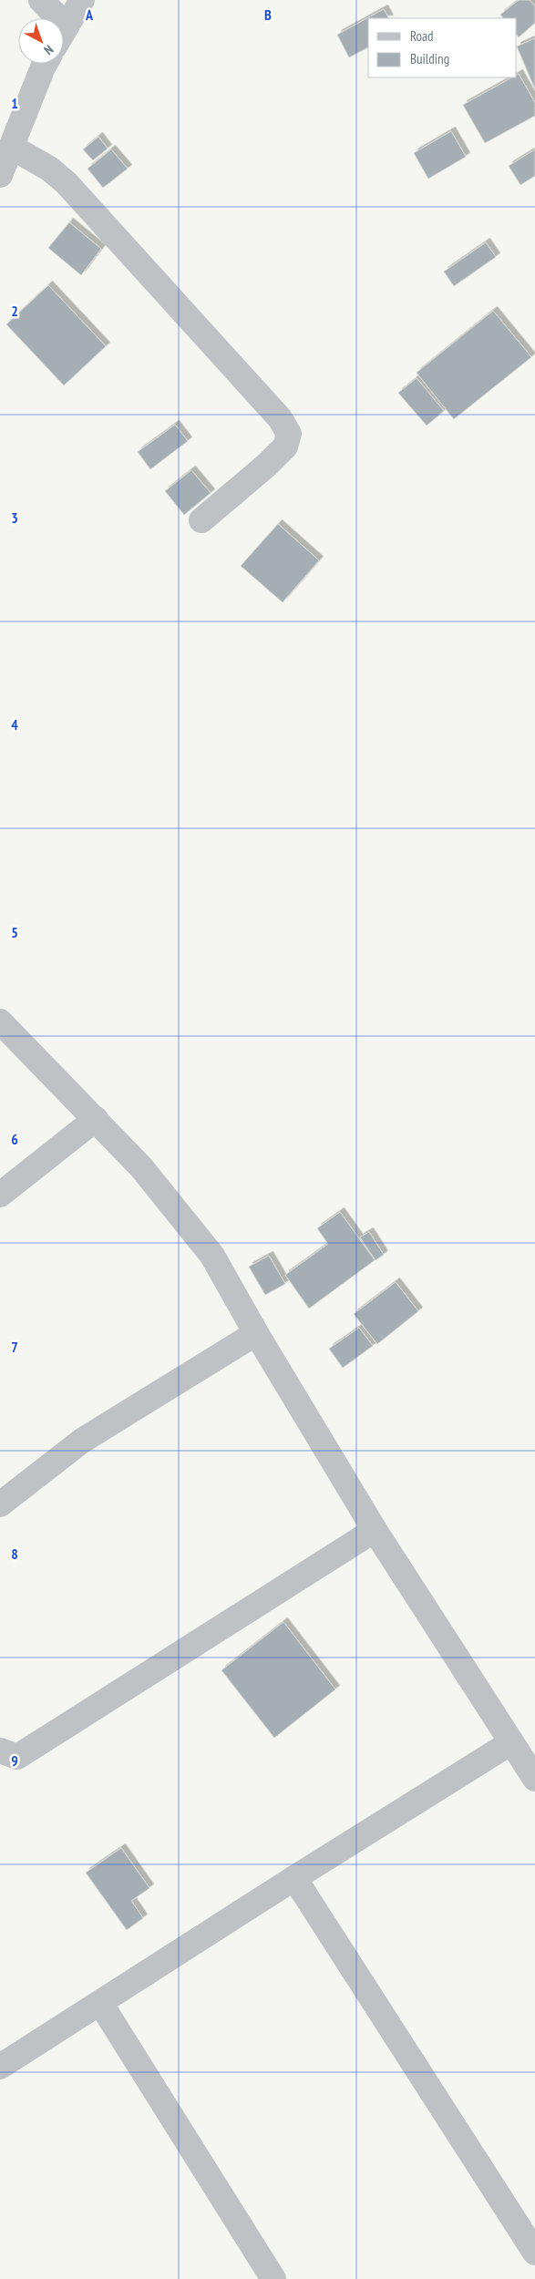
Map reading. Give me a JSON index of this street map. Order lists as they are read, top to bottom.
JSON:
{
  "legend": ["Road", "Building"],
  "north": "bottom right",
  "grid": {
    "columns": ["A", "B"],
    "rows": [
      "1",
      "2",
      "3",
      "4",
      "5",
      "6",
      "7",
      "8",
      "9"
    ]
  }
}
